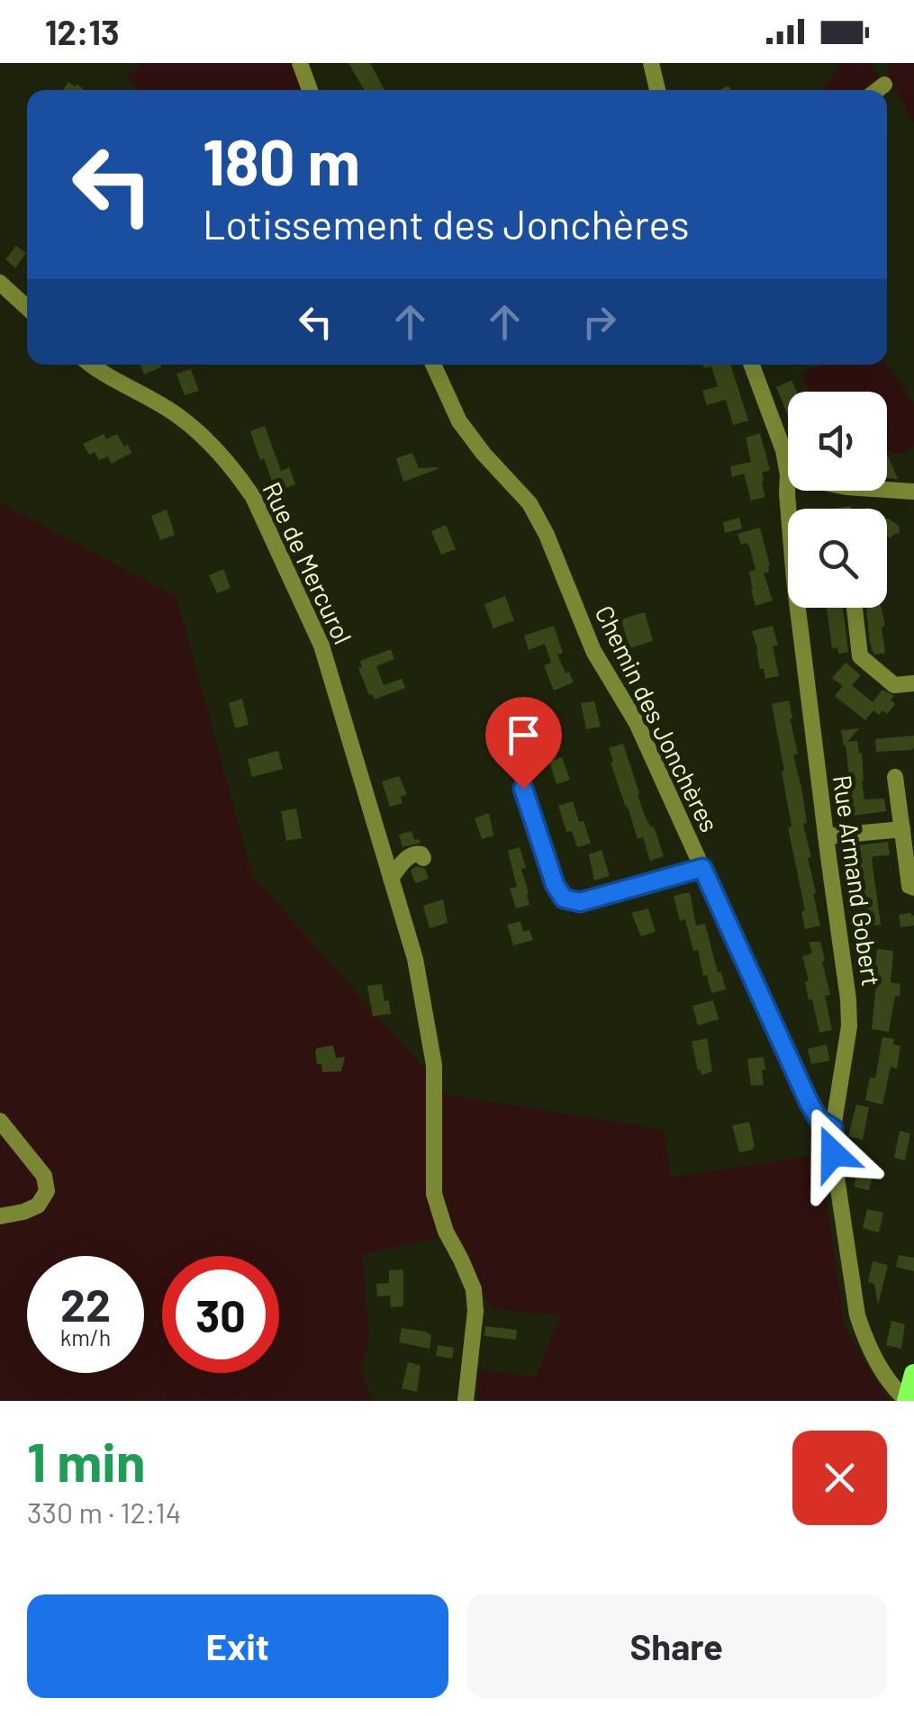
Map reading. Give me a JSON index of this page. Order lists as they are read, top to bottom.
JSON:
{
  "streets": {
    "street": ["Rue de Mercurol", "Chemin des Jonchères", "Rue Armand Gobert"]
  },
  "crossings": [
    ["Chemin des Jonchères", "Rue Armand Gobert"]
  ],
  "page": {
    "status": "12:13",
    "turn": ["180 m", "Lotissement des Jonchères"],
    "speed": "22 km/h",
    "limit": "30",
    "heading": ["1 min", "330 m · 12:14"],
    "buttons": ["Exit", "Share"]
  }
}
